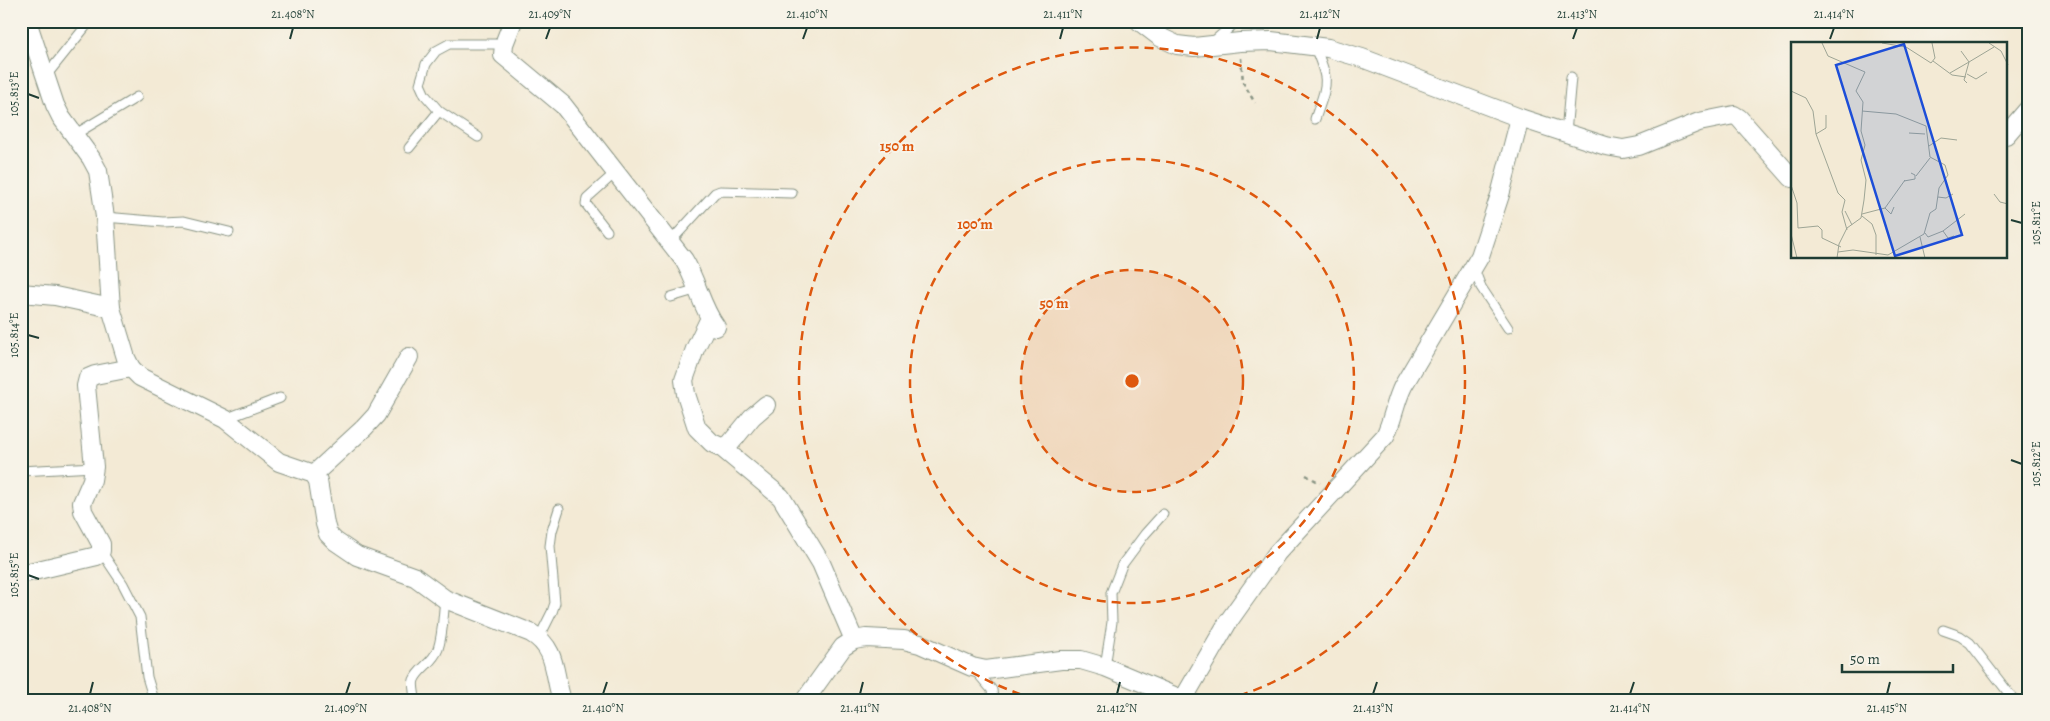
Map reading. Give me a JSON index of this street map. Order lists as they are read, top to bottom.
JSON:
{
  "scale_bar": "50 m",
  "coordinates": [
    "21.408°N",
    "21.409°N",
    "21.410°N",
    "21.411°N",
    "21.412°N",
    "21.413°N",
    "21.414°N",
    "105.813°E",
    "105.811°E",
    "105.814°E",
    "105.812°E",
    "105.815°E",
    "21.415°N"
  ],
  "rings": ["150 m", "100 m", "50 m"]
}
